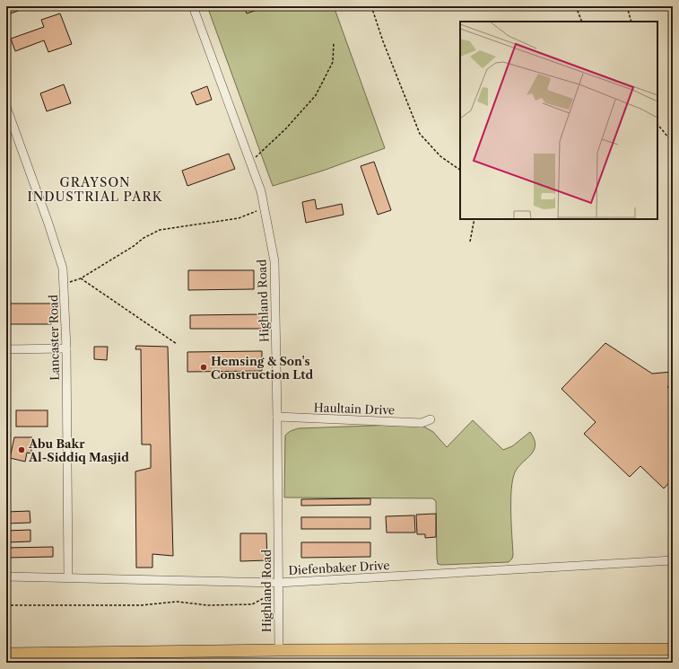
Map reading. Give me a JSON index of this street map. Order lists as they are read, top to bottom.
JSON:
{
  "streets": {
    "street": [
      "Highland Road",
      "Lancaster Road",
      "Haultain Drive",
      "Diefenbaker Drive"
    ]
  },
  "crossings": [
    ["Highland Road", "Haultain Drive"],
    ["Highland Road", "Diefenbaker Drive"],
    ["Lancaster Road", "Diefenbaker Drive"]
  ],
  "districts": ["GRAYSON INDUSTRIAL PARK"],
  "places": ["Hemsing & Son's Construction Ltd", "Abu Bakr Al-Siddiq Masjid"]
}
